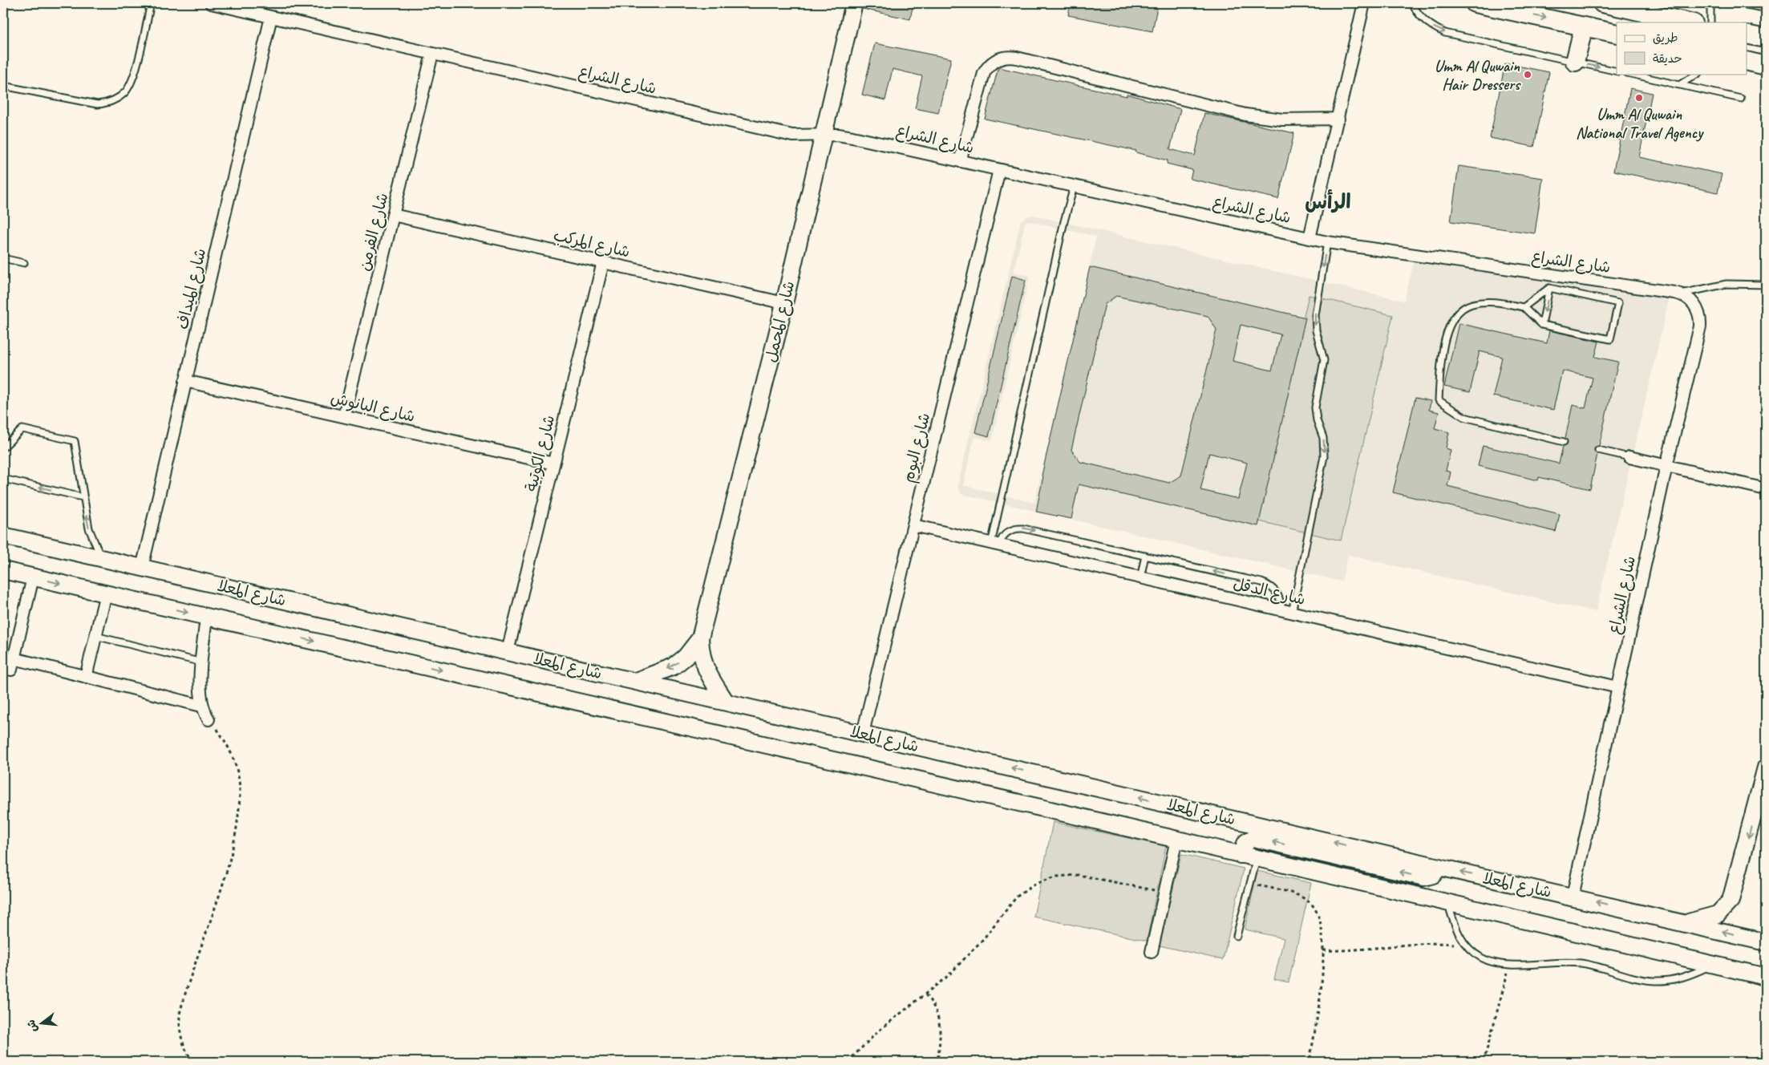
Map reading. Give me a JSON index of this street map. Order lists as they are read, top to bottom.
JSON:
{
  "streets": {
    "street": [
      "شارع الشراع",
      "شارع الفرمن",
      "شارع المركب",
      "شارع الميداف",
      "شارع المحمل",
      "شارع البانوش",
      "شارع البوم",
      "شارع الكوتية",
      "شارع الدقل",
      "شارع المعلا"
    ]
  },
  "crossings": [
    ["شارع الشراع", "شارع الفرمن"],
    ["شارع الشراع", "شارع الميداف"],
    ["شارع الشراع", "شارع المحمل"],
    ["شارع الشراع", "شارع البوم"],
    ["شارع الشراع", "شارع الدقل"],
    ["شارع الشراع", "شارع المعلا"],
    ["شارع الفرمن", "شارع المركب"],
    ["شارع الفرمن", "شارع البانوش"],
    ["شارع المركب", "شارع المحمل"],
    ["شارع المركب", "شارع الكوتية"],
    ["شارع الميداف", "شارع البانوش"],
    ["شارع الميداف", "شارع المعلا"],
    ["شارع المحمل", "شارع المعلا"],
    ["شارع البانوش", "شارع الكوتية"],
    ["شارع البوم", "شارع الدقل"],
    ["شارع البوم", "شارع المعلا"],
    ["شارع الكوتية", "شارع المعلا"]
  ],
  "districts": ["الرأس"],
  "places": ["Umm Al Quwain Hair Dressers", "Umm Al Quwain National Travel Agency"],
  "legend": ["طريق", "حديقة"],
  "north": "left"
}
